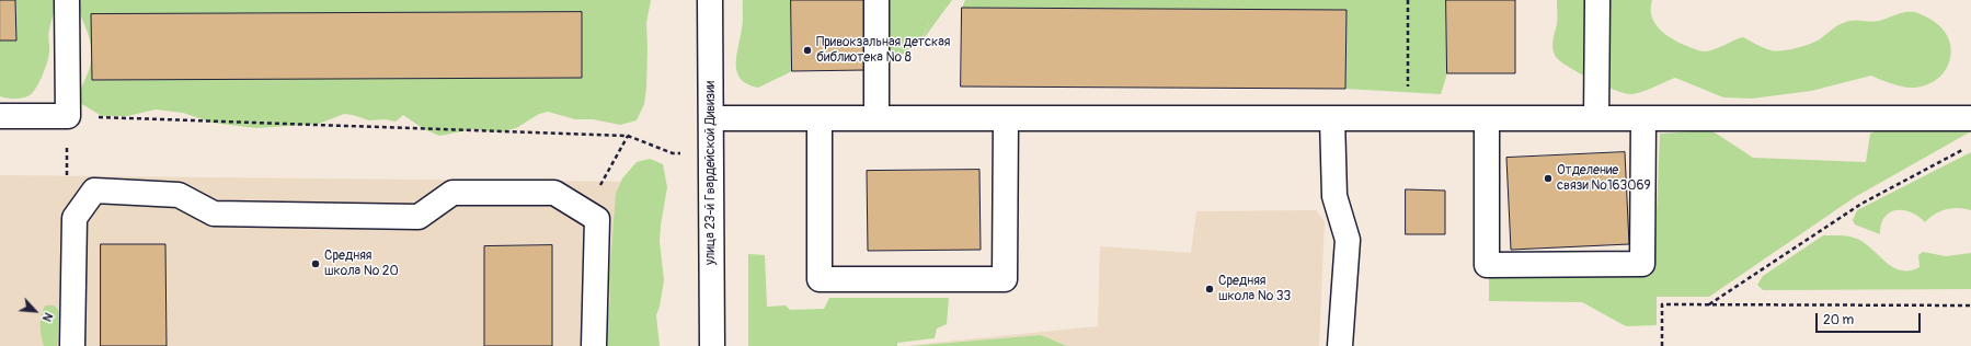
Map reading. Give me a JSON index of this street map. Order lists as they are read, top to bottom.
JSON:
{
  "streets": {
    "street": ["улица 23-й Гвардейской Дивизии"]
  },
  "places": [
    "Привокзальная детская библиотека № 8",
    "Отделение связи №163069",
    "Средняя школа № 20",
    "Средняя школа № 33"
  ],
  "scale_bar": "20 m",
  "north": "bottom right"
}
